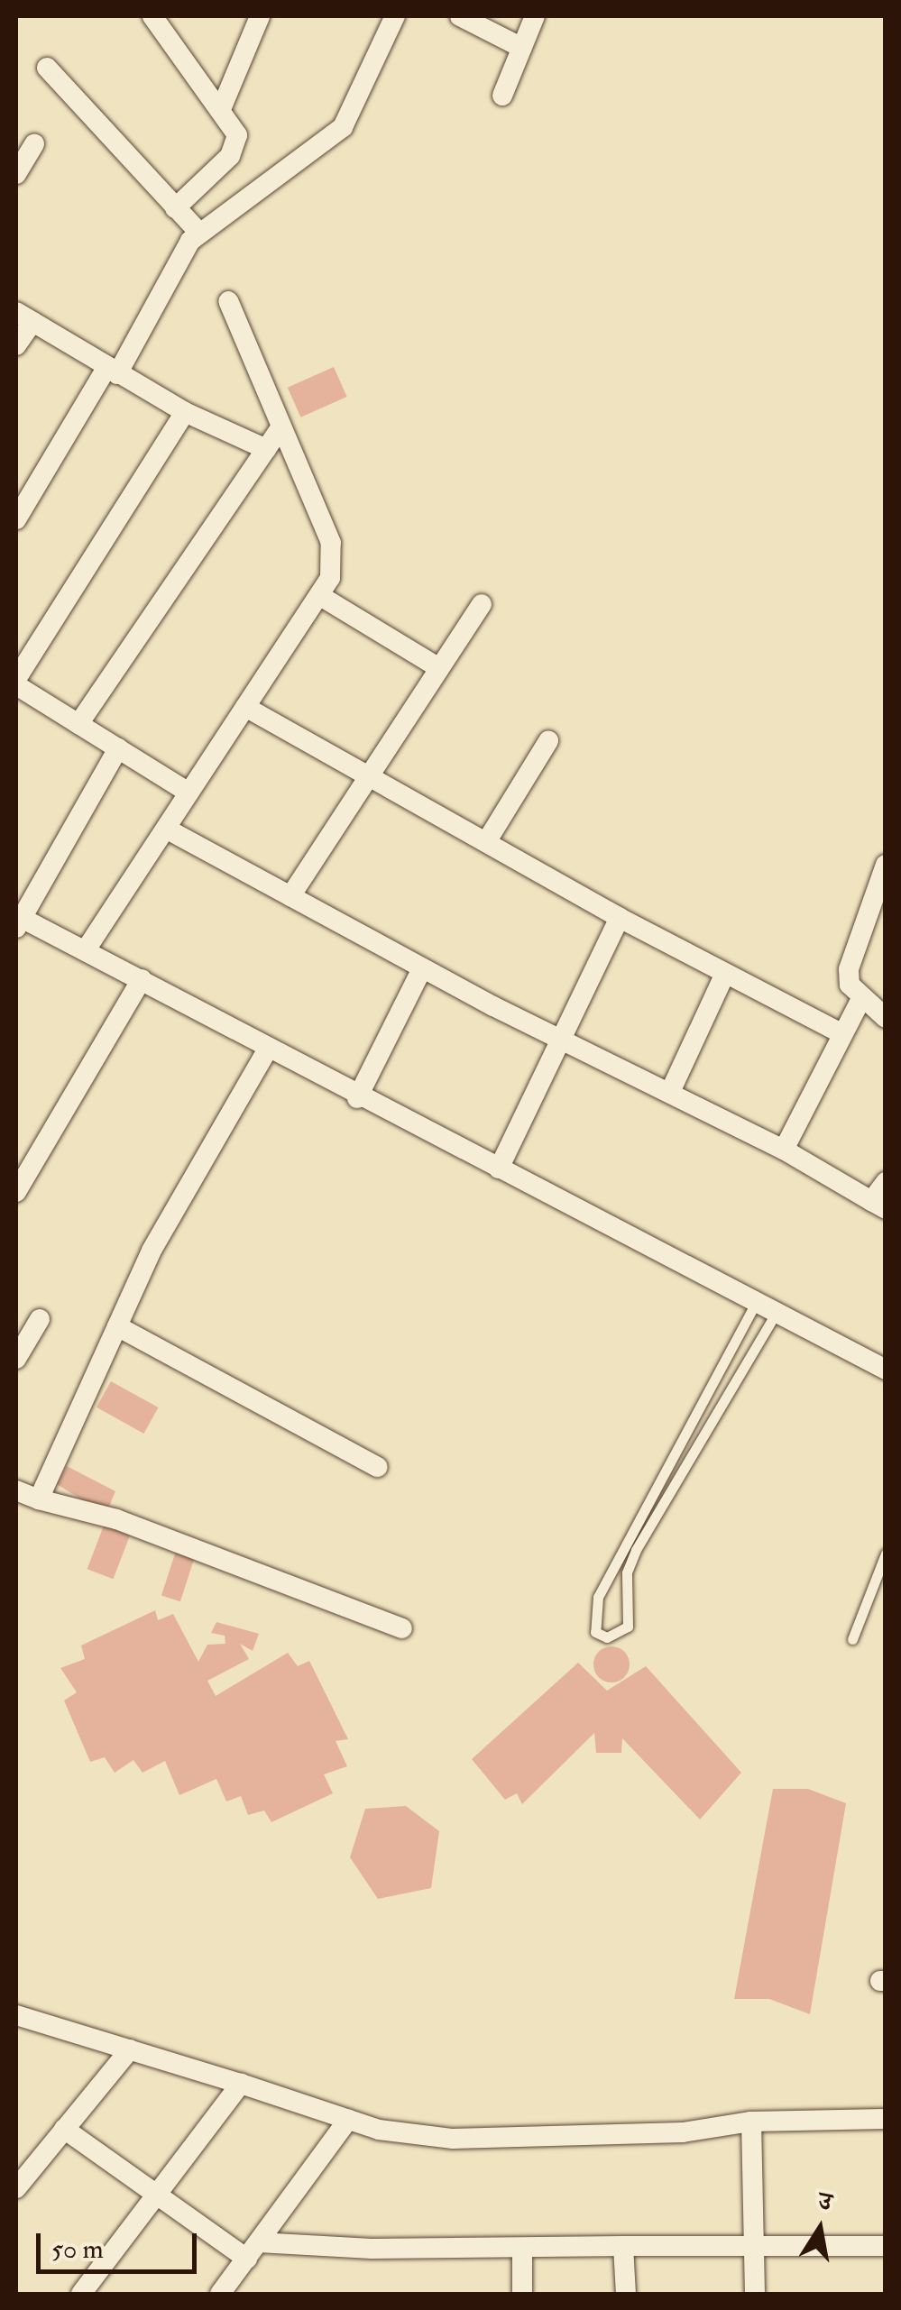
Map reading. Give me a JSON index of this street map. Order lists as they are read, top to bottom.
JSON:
{
  "scale_bar": "50 m",
  "north": "top"
}
